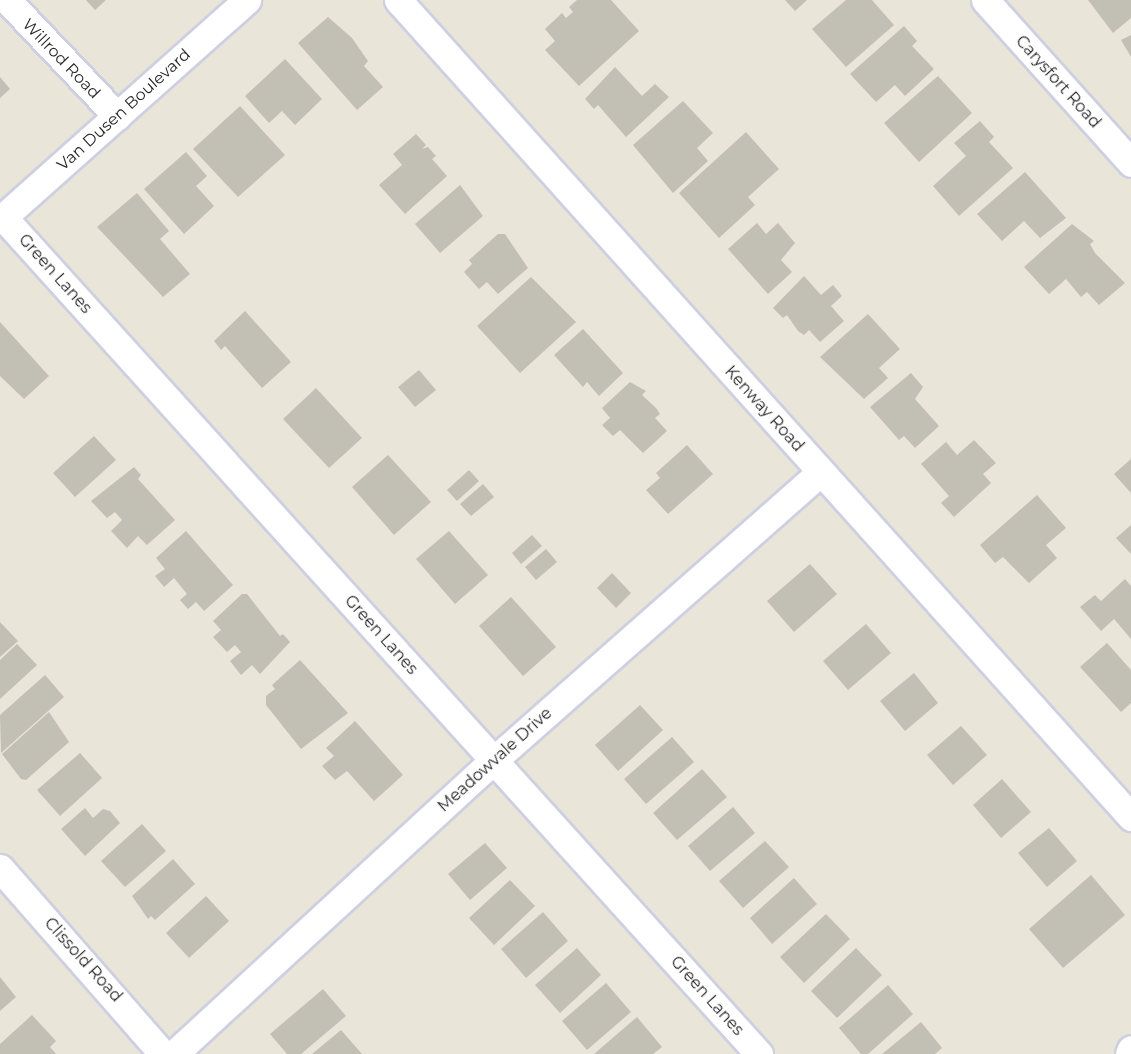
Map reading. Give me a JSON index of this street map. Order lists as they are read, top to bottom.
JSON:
{
  "streets": {
    "street": [
      "Willrod Road",
      "Carysfort Road",
      "Van Dusen Boulevard",
      "Green Lanes",
      "Kenway Road",
      "Meadowvale Drive",
      "Clissold Road"
    ]
  },
  "crossings": [
    ["Willrod Road", "Van Dusen Boulevard"],
    ["Van Dusen Boulevard", "Green Lanes"],
    ["Green Lanes", "Meadowvale Drive"],
    ["Kenway Road", "Meadowvale Drive"]
  ]
}
